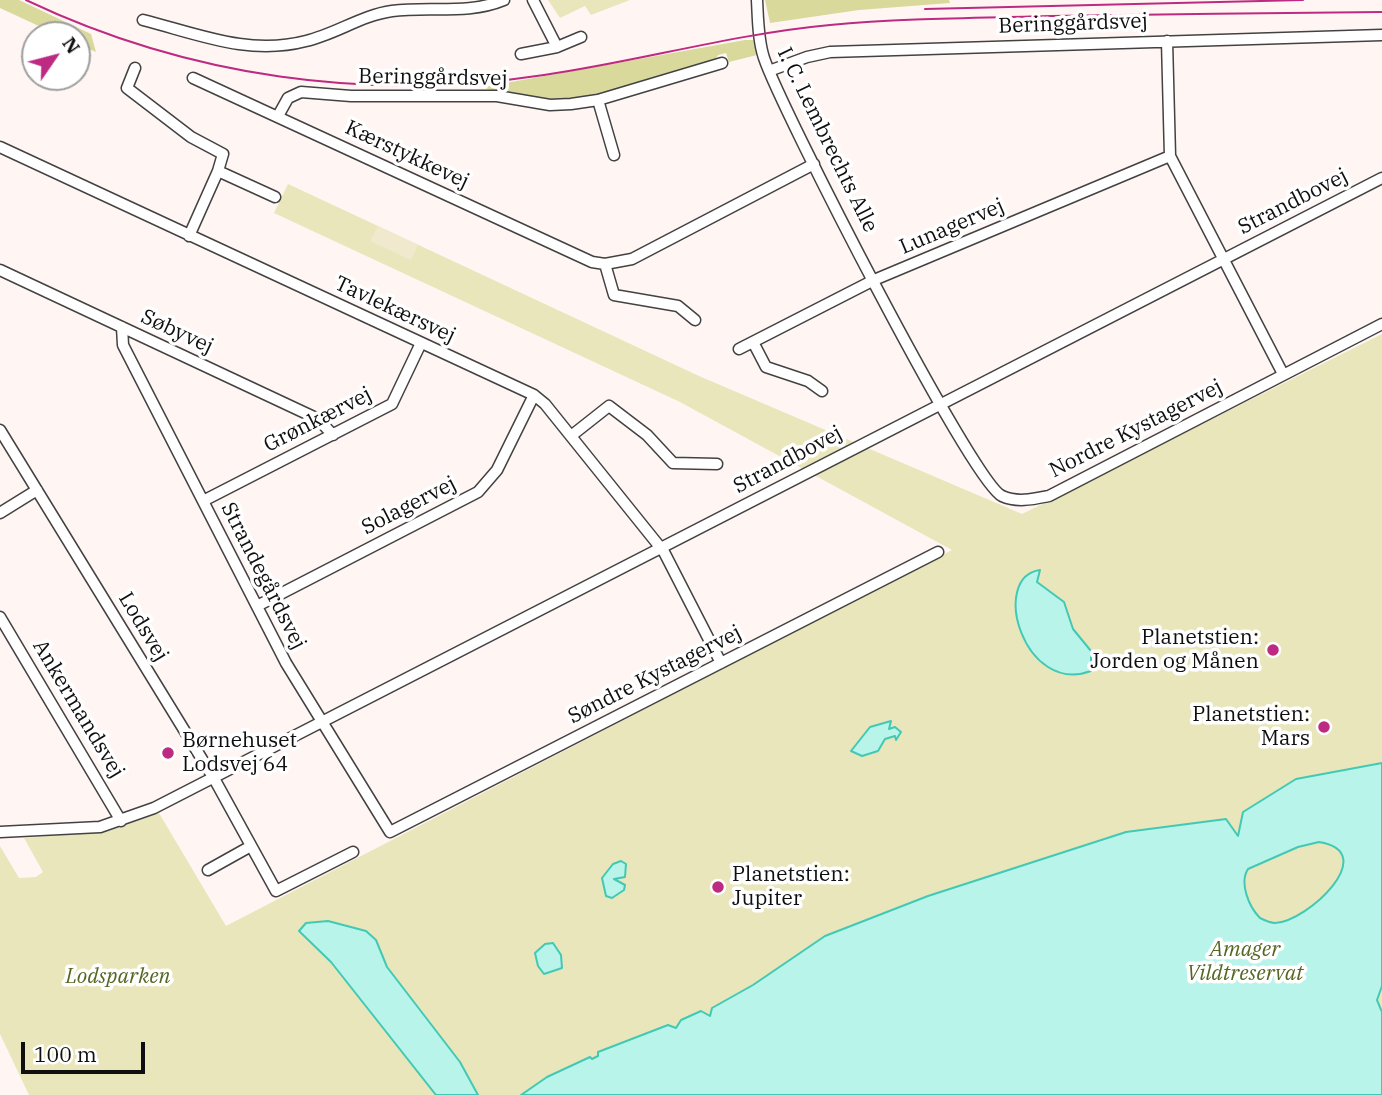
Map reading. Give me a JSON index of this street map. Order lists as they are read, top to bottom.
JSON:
{
  "streets": {
    "street": [
      "Beringgårdsvej",
      "I. C. Lembrechts Alle",
      "Kærstykkevej",
      "Strandbovej",
      "Lunagervej",
      "Tavlekærsvej",
      "Søbyvej",
      "Grønkærvej",
      "Nordre Kystagervej",
      "Solagervej",
      "Strandegårdsvej",
      "Lodsvej",
      "Søndre Kystagervej",
      "Ankermandsvej"
    ]
  },
  "crossings": [
    ["Beringgårdsvej", "I. C. Lembrechts Alle"],
    ["Beringgårdsvej", "Kærstykkevej"],
    ["I. C. Lembrechts Alle", "Strandbovej"],
    ["I. C. Lembrechts Alle", "Lunagervej"],
    ["I. C. Lembrechts Alle", "Nordre Kystagervej"],
    ["Strandbovej", "Tavlekærsvej"],
    ["Strandbovej", "Nordre Kystagervej"],
    ["Strandbovej", "Strandegårdsvej"],
    ["Strandbovej", "Lodsvej"],
    ["Strandbovej", "Ankermandsvej"],
    ["Tavlekærsvej", "Grønkærvej"],
    ["Tavlekærsvej", "Solagervej"],
    ["Tavlekærsvej", "Søndre Kystagervej"],
    ["Søbyvej", "Grønkærvej"],
    ["Søbyvej", "Strandegårdsvej"],
    ["Grønkærvej", "Strandegårdsvej"],
    ["Solagervej", "Strandegårdsvej"],
    ["Strandegårdsvej", "Søndre Kystagervej"]
  ],
  "parks": ["Amager Vildtreservat", "Lodsparken"],
  "places": [
    "Planetstien: Jorden og Månen",
    "Planetstien: Mars",
    "Børnehuset Lodsvej 64",
    "Planetstien: Jupiter"
  ],
  "scale_bar": "100 m",
  "north": "top right"
}
